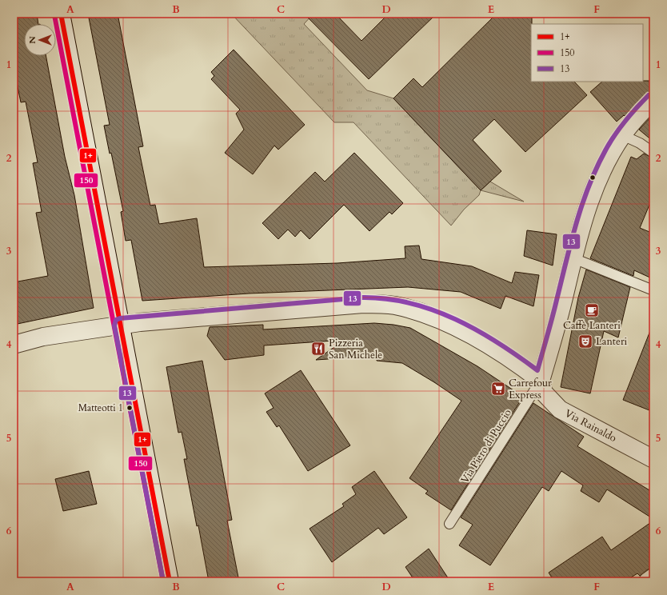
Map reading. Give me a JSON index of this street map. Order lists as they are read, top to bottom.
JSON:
{
  "streets": {
    "street": ["Via Rainaldo"],
    "lane": ["Via Piero di Puccio"]
  },
  "crossings": [
    ["Via Rainaldo", "Via Piero di Puccio"]
  ],
  "places": {
    "cafe": ["Caffè Lanteri"],
    "theatre": ["Lanteri"],
    "restaurant": ["Pizzeria San Michele"],
    "supermarket": ["Carrefour Express"],
    "other": ["Matteotti 1"]
  },
  "lines": ["transit line 1+", "transit line 150", "transit line 13"],
  "legend": ["1+", "150", "13"],
  "north": "left",
  "grid": {
    "columns": [
      "A",
      "B",
      "C",
      "D",
      "E",
      "F"
    ],
    "rows": [
      "1",
      "2",
      "3",
      "4",
      "5",
      "6"
    ]
  }
}
